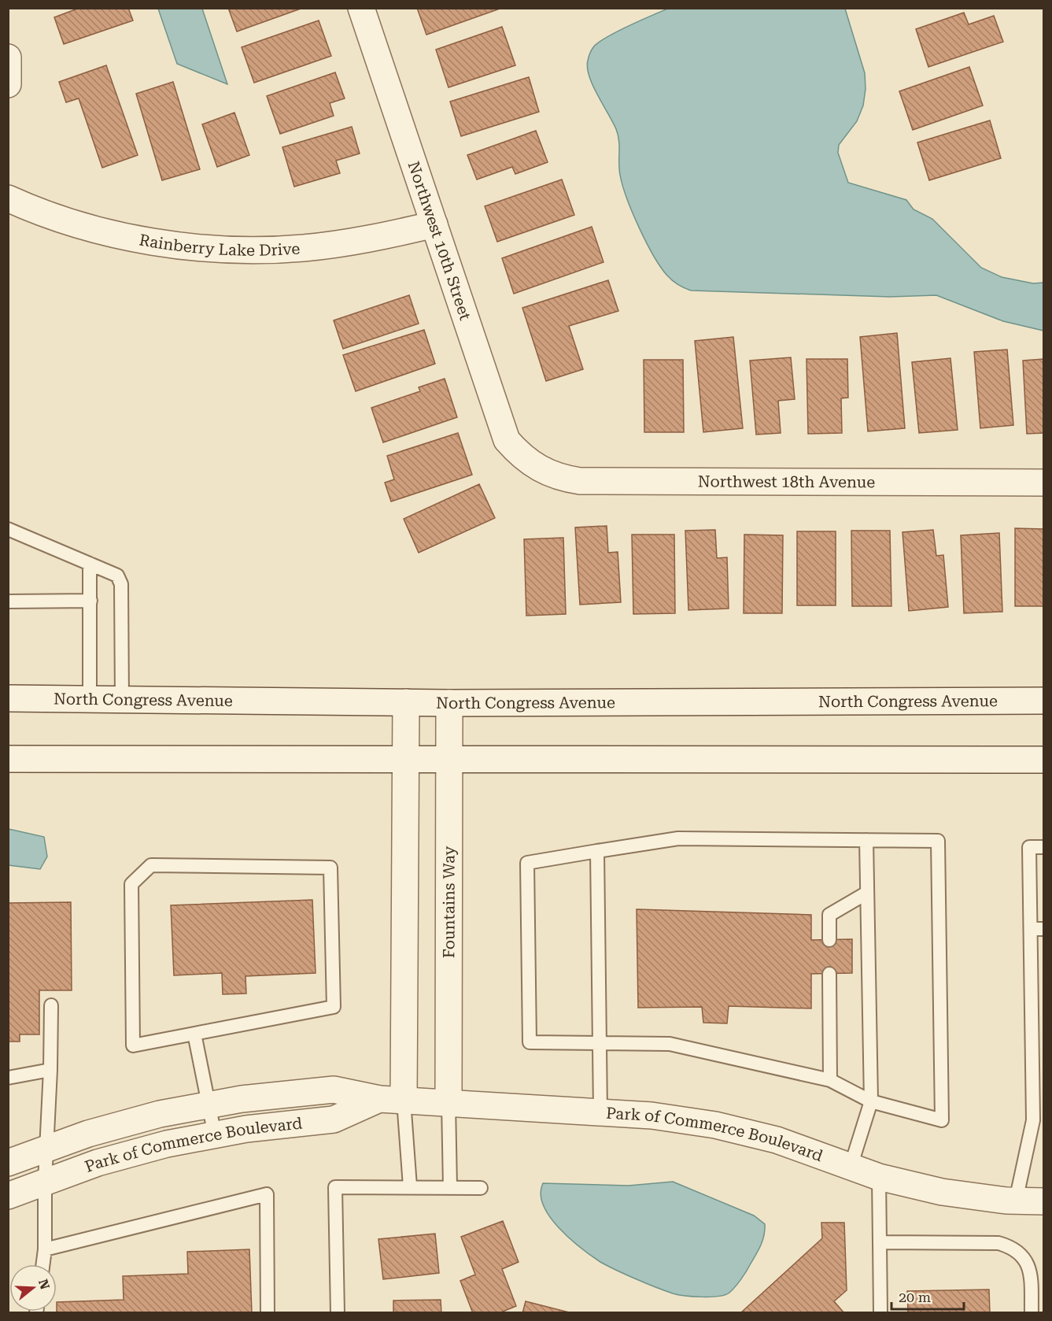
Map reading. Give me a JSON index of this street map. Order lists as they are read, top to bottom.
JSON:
{
  "streets": {
    "street": [
      "Northwest 10th Street",
      "Rainberry Lake Drive",
      "Northwest 18th Avenue",
      "North Congress Avenue",
      "Fountains Way",
      "Park of Commerce Boulevard"
    ]
  },
  "crossings": [
    ["Northwest 10th Street", "Rainberry Lake Drive"],
    ["Northwest 10th Street", "Northwest 18th Avenue"],
    ["North Congress Avenue", "Fountains Way"],
    ["Fountains Way", "Park of Commerce Boulevard"]
  ],
  "scale_bar": "20 m",
  "north": "right"
}
